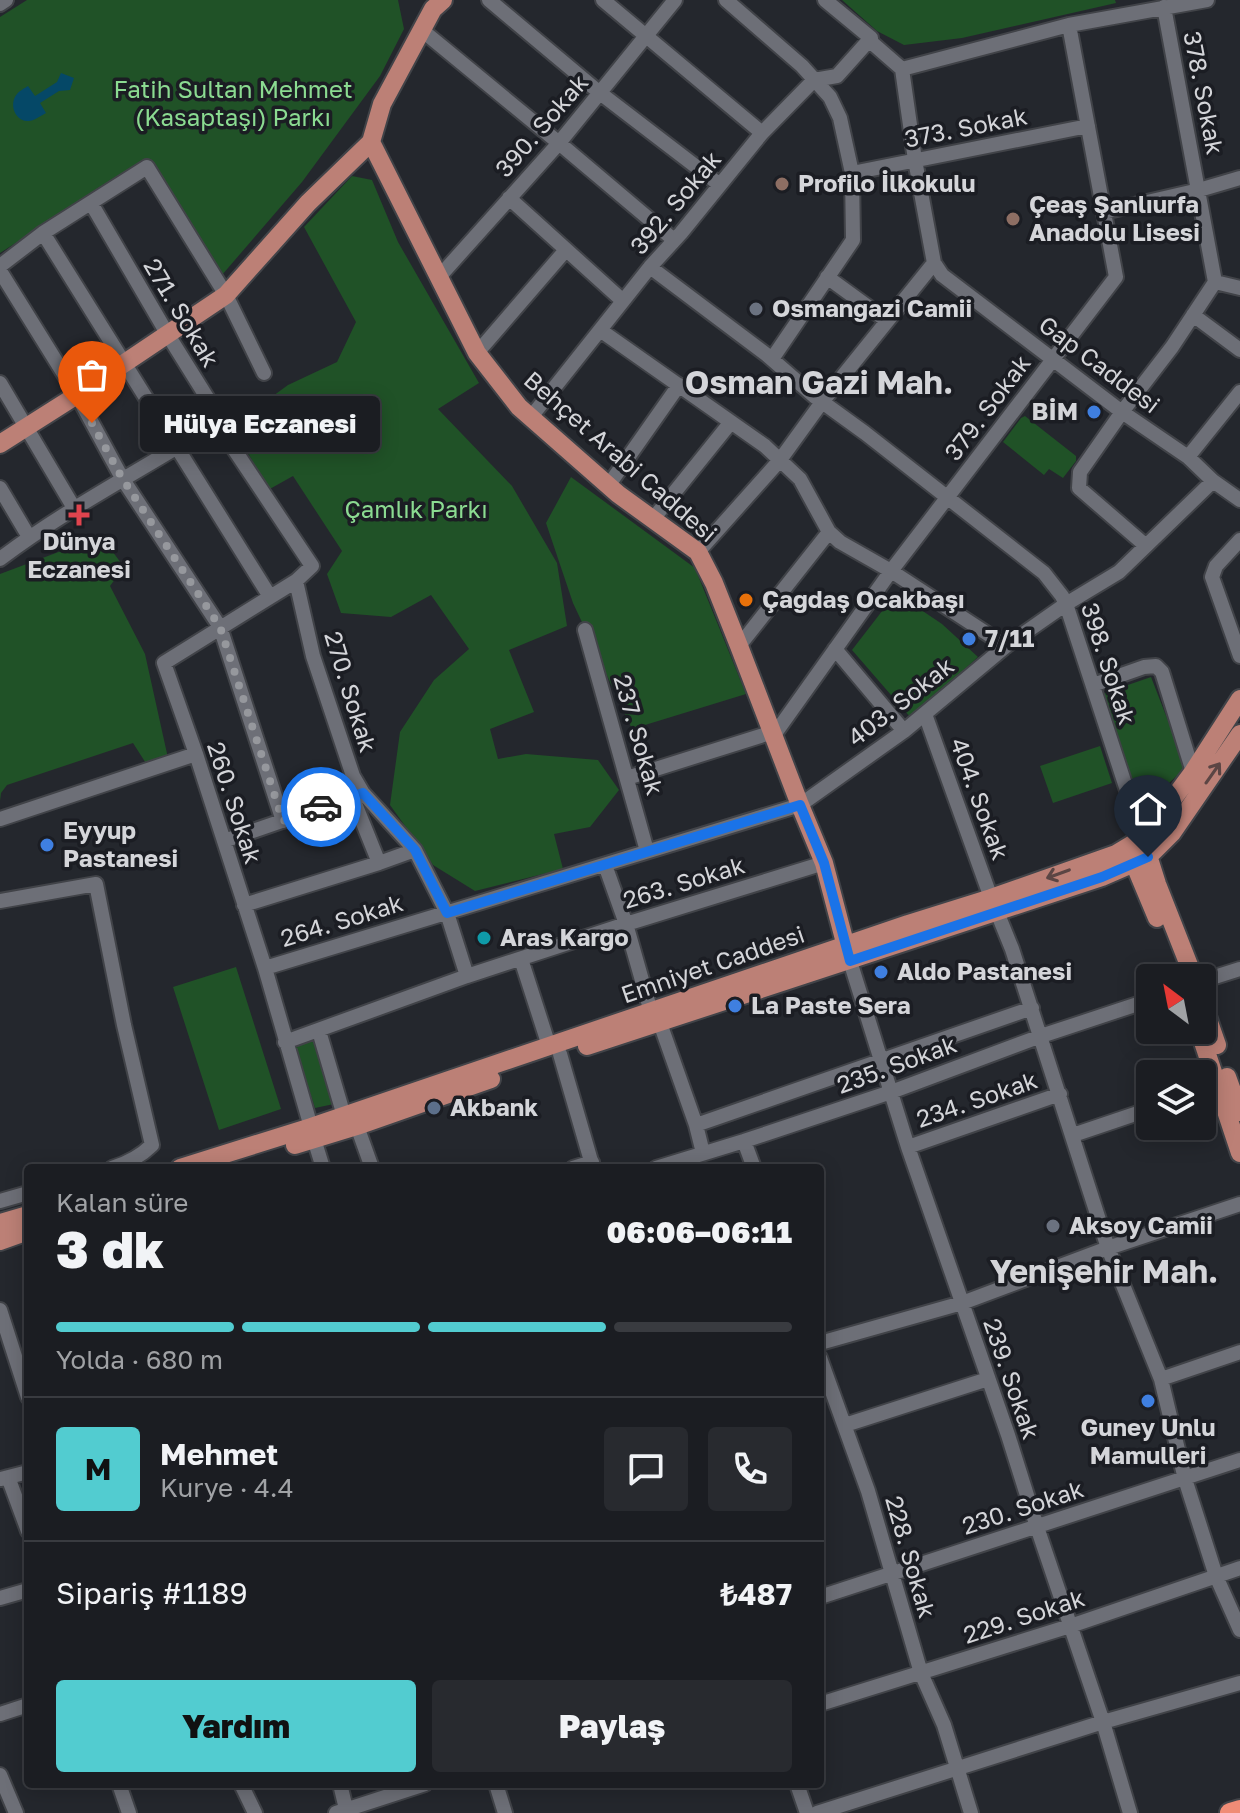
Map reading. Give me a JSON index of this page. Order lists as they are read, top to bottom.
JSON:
{
  "streets": {
    "main road": ["Behçet Arabi Caddesi", "Emniyet Caddesi"],
    "street": [
      "378. Sokak",
      "390. Sokak",
      "373. Sokak",
      "392. Sokak",
      "271. Sokak",
      "Gap Caddesi",
      "379. Sokak",
      "398. Sokak",
      "270. Sokak",
      "403. Sokak",
      "237. Sokak",
      "404. Sokak",
      "260. Sokak",
      "263. Sokak",
      "264. Sokak",
      "235. Sokak",
      "234. Sokak",
      "239. Sokak",
      "230. Sokak",
      "228. Sokak",
      "229. Sokak"
    ]
  },
  "crossings": [
    ["390. Sokak", "Behçet Arabi Caddesi"],
    ["373. Sokak", "379. Sokak"],
    ["392. Sokak", "Behçet Arabi Caddesi"],
    ["392. Sokak", "398. Sokak"],
    ["271. Sokak", "260. Sokak"],
    ["Gap Caddesi", "379. Sokak"],
    ["Gap Caddesi", "403. Sokak"],
    ["379. Sokak", "Behçet Arabi Caddesi"],
    ["379. Sokak", "398. Sokak"],
    ["Behçet Arabi Caddesi", "403. Sokak"],
    ["Behçet Arabi Caddesi", "263. Sokak"],
    ["Behçet Arabi Caddesi", "264. Sokak"],
    ["Behçet Arabi Caddesi", "Emniyet Caddesi"],
    ["Behçet Arabi Caddesi", "239. Sokak"],
    ["398. Sokak", "403. Sokak"],
    ["398. Sokak", "Emniyet Caddesi"],
    ["270. Sokak", "260. Sokak"],
    ["270. Sokak", "263. Sokak"],
    ["270. Sokak", "264. Sokak"],
    ["403. Sokak", "404. Sokak"],
    ["403. Sokak", "264. Sokak"],
    ["237. Sokak", "264. Sokak"],
    ["404. Sokak", "Emniyet Caddesi"],
    ["404. Sokak", "235. Sokak"],
    ["404. Sokak", "234. Sokak"],
    ["404. Sokak", "230. Sokak"],
    ["404. Sokak", "229. Sokak"],
    ["260. Sokak", "263. Sokak"],
    ["260. Sokak", "264. Sokak"],
    ["260. Sokak", "Emniyet Caddesi"],
    ["Emniyet Caddesi", "239. Sokak"],
    ["235. Sokak", "239. Sokak"],
    ["234. Sokak", "239. Sokak"],
    ["239. Sokak", "230. Sokak"],
    ["239. Sokak", "229. Sokak"],
    ["230. Sokak", "228. Sokak"],
    ["228. Sokak", "229. Sokak"]
  ],
  "districts": ["Osman Gazi Mah.", "Yenişehir Mah."],
  "parks": ["Fatih Sultan Mehmet (Kasaptaşı) Parkı", "Çamlık Parkı"],
  "places": {
    "other": [
      "Profilo İlkokulu",
      "Çeaş Şanlıurfa Anadolu Lisesi",
      "Osmangazi Camii",
      "BİM",
      "Hülya Eczanesi",
      "Çağdaş Ocakbaşı",
      "7/11",
      "Eyyup Pastanesi",
      "Aras Kargo",
      "Aldo Pastanesi",
      "La Paste Sera",
      "Akbank",
      "Aksoy Camii",
      "Guney Unlu Mamulleri"
    ],
    "health": ["Dünya Eczanesi"]
  },
  "north": "top left",
  "page": {
    "bubble": "Hülya Eczanesi",
    "heading": ["3 dk", "Kalan süre", "06:06–06:11"],
    "panel": [
      "Mehmet",
      "Kurye · 4.4",
      "Sipariş #1189",
      "₺487"
    ],
    "bar": "Yolda · 680 m",
    "round": "M",
    "buttons": ["Yardım", "Paylaş"]
  }
}
